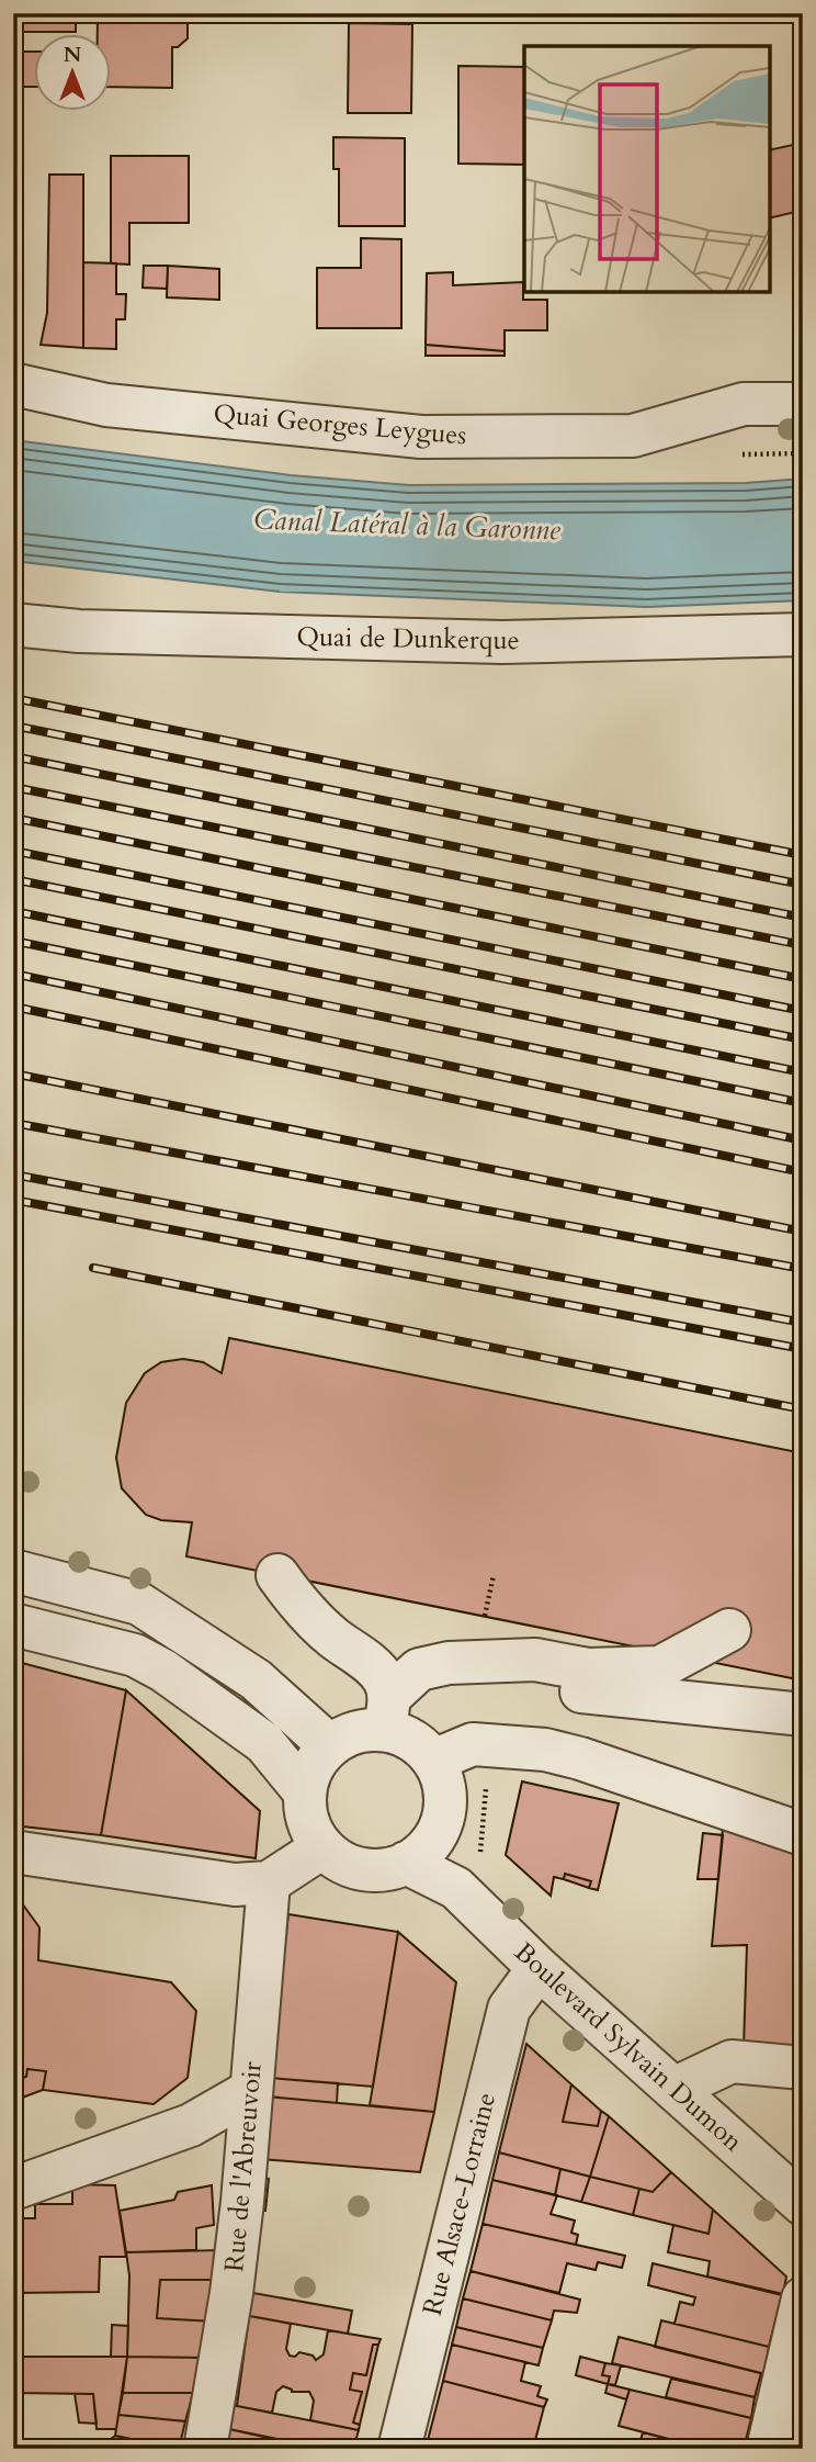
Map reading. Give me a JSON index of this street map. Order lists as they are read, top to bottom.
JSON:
{
  "streets": {
    "street": [
      "Quai Georges Leygues",
      "Quai de Dunkerque",
      "Boulevard Sylvain Dumon",
      "Rue de l'Abreuvoir",
      "Rue Alsace-Lorraine"
    ]
  },
  "crossings": [
    ["Boulevard Sylvain Dumon", "Rue Alsace-Lorraine"]
  ],
  "water": ["Canal Latéral à la Garonne"],
  "north": "top"
}
